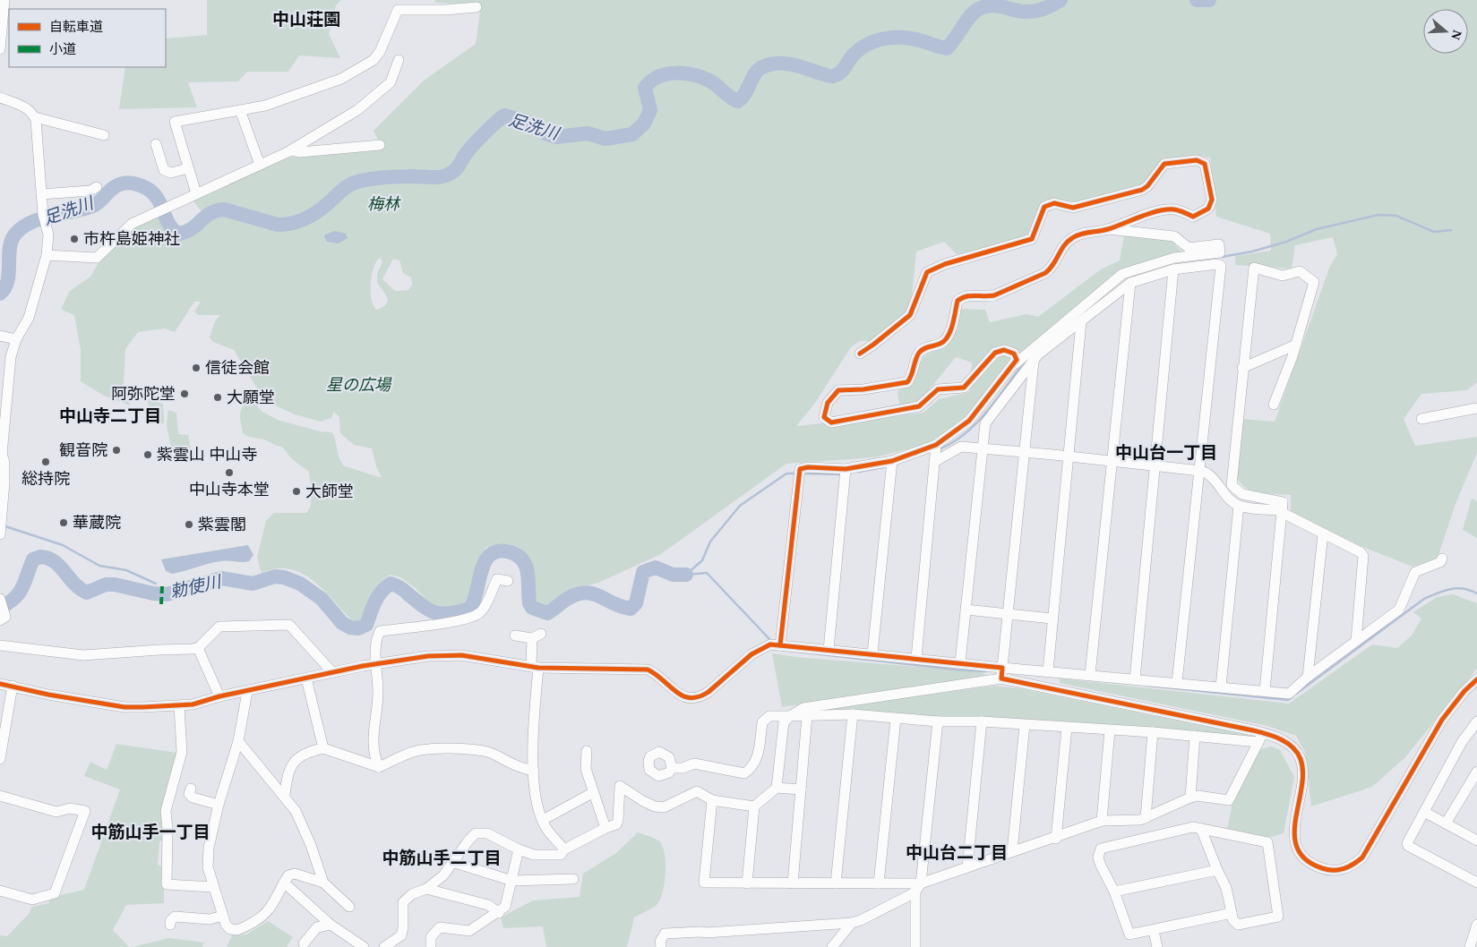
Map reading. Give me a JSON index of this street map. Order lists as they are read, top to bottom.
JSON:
{
  "districts": [
    "中山荘園",
    "中山寺二丁目",
    "中山台一丁目",
    "中筋山手一丁目",
    "中山台二丁目",
    "中筋山手二丁目"
  ],
  "water": ["足洗川", "勅使川"],
  "parks": ["梅林", "星の広場"],
  "places": [
    "市杵島姫神社",
    "信徒会館",
    "阿弥陀堂",
    "大願堂",
    "観音院",
    "紫雲山 中山寺",
    "総持院",
    "中山寺本堂",
    "大師堂",
    "華蔵院",
    "紫雲閣"
  ],
  "legend": ["自転車道", "小道"],
  "north": "right"
}
